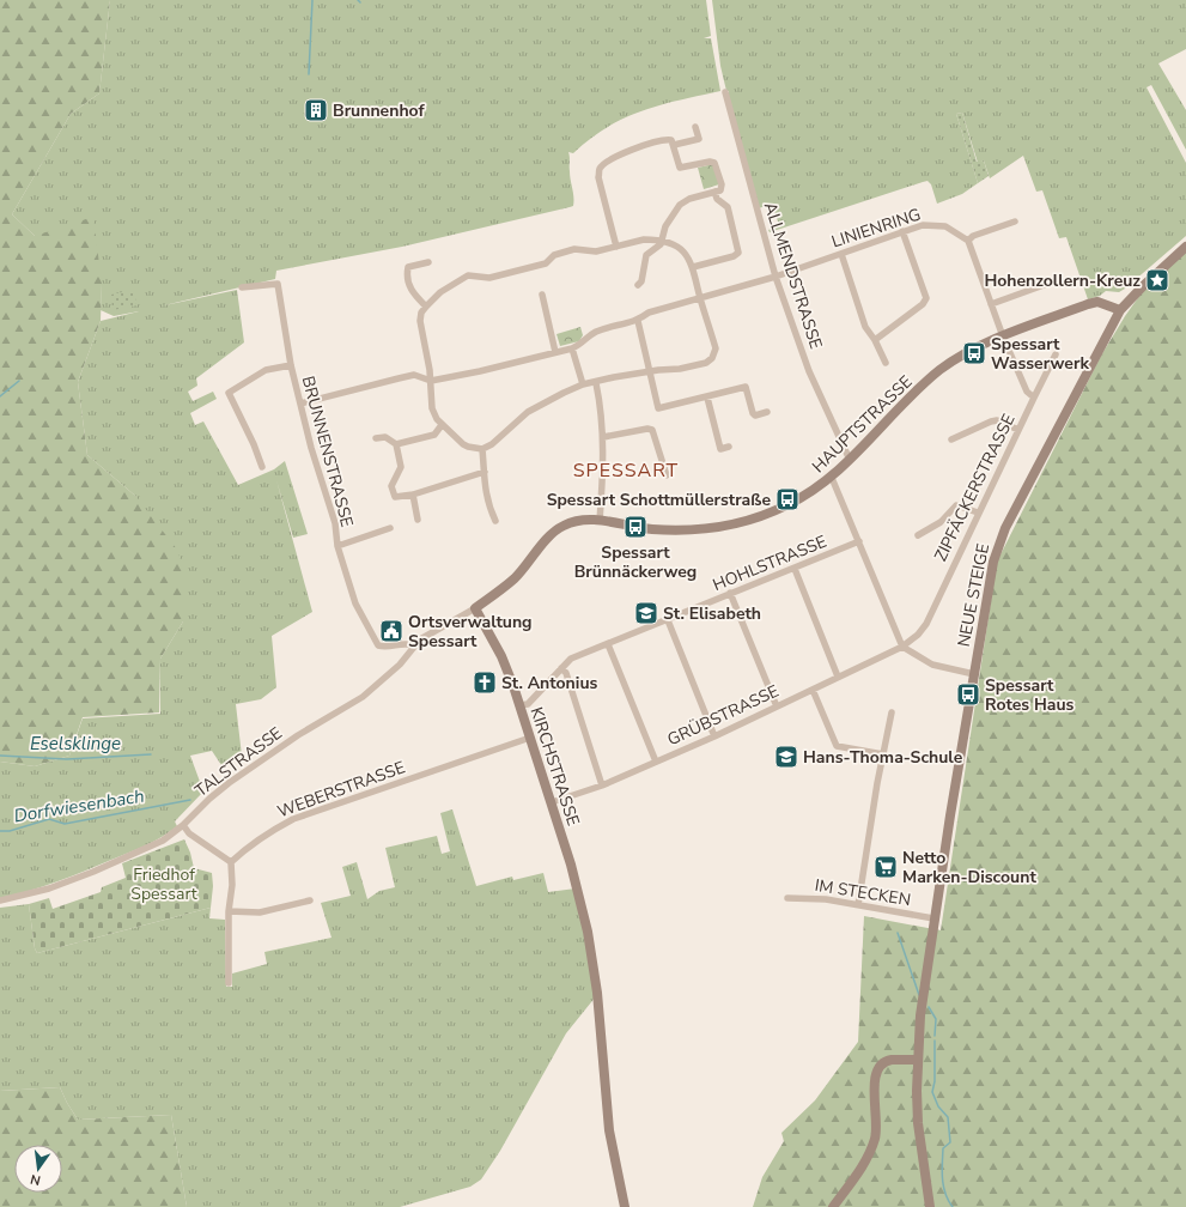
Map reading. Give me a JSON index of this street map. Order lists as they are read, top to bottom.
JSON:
{
  "streets": {
    "street": [
      "LINIENRING",
      "ALLMENDSTRASSE",
      "HAUPTSTRASSE",
      "BRUNNENSTRASSE",
      "ZIPFÄCKERSTRASSE",
      "HOHLSTRASSE",
      "NEUE STEIGE",
      "GRÜBSTRASSE",
      "TALSTRASSE",
      "KIRCHSTRASSE",
      "WEBERSTRASSE",
      "IM STECKEN"
    ]
  },
  "crossings": [
    ["LINIENRING", "ALLMENDSTRASSE"],
    ["ALLMENDSTRASSE", "HAUPTSTRASSE"],
    ["HAUPTSTRASSE", "NEUE STEIGE"],
    ["HAUPTSTRASSE", "TALSTRASSE"],
    ["HAUPTSTRASSE", "KIRCHSTRASSE"],
    ["BRUNNENSTRASSE", "TALSTRASSE"],
    ["ZIPFÄCKERSTRASSE", "GRÜBSTRASSE"],
    ["HOHLSTRASSE", "KIRCHSTRASSE"],
    ["NEUE STEIGE", "IM STECKEN"],
    ["GRÜBSTRASSE", "KIRCHSTRASSE"],
    ["TALSTRASSE", "KIRCHSTRASSE"],
    ["KIRCHSTRASSE", "WEBERSTRASSE"]
  ],
  "districts": ["SPESSART"],
  "water": ["Eselsklinge", "Dorfwiesenbach"],
  "parks": ["Friedhof Spessart"],
  "places": {
    "building": ["Brunnenhof"],
    "place": ["Hohenzollern-Kreuz"],
    "bus stop": [
      "Spessart Wasserwerk",
      "Spessart Schottmüllerstraße",
      "Spessart Brünnäckerweg",
      "Spessart Rotes Haus"
    ],
    "school or university": ["St. Elisabeth", "Hans-Thoma-Schule"],
    "public building": ["Ortsverwaltung Spessart"],
    "church": ["St. Antonius"],
    "supermarket": ["Netto Marken-Discount"]
  },
  "north": "bottom"
}
